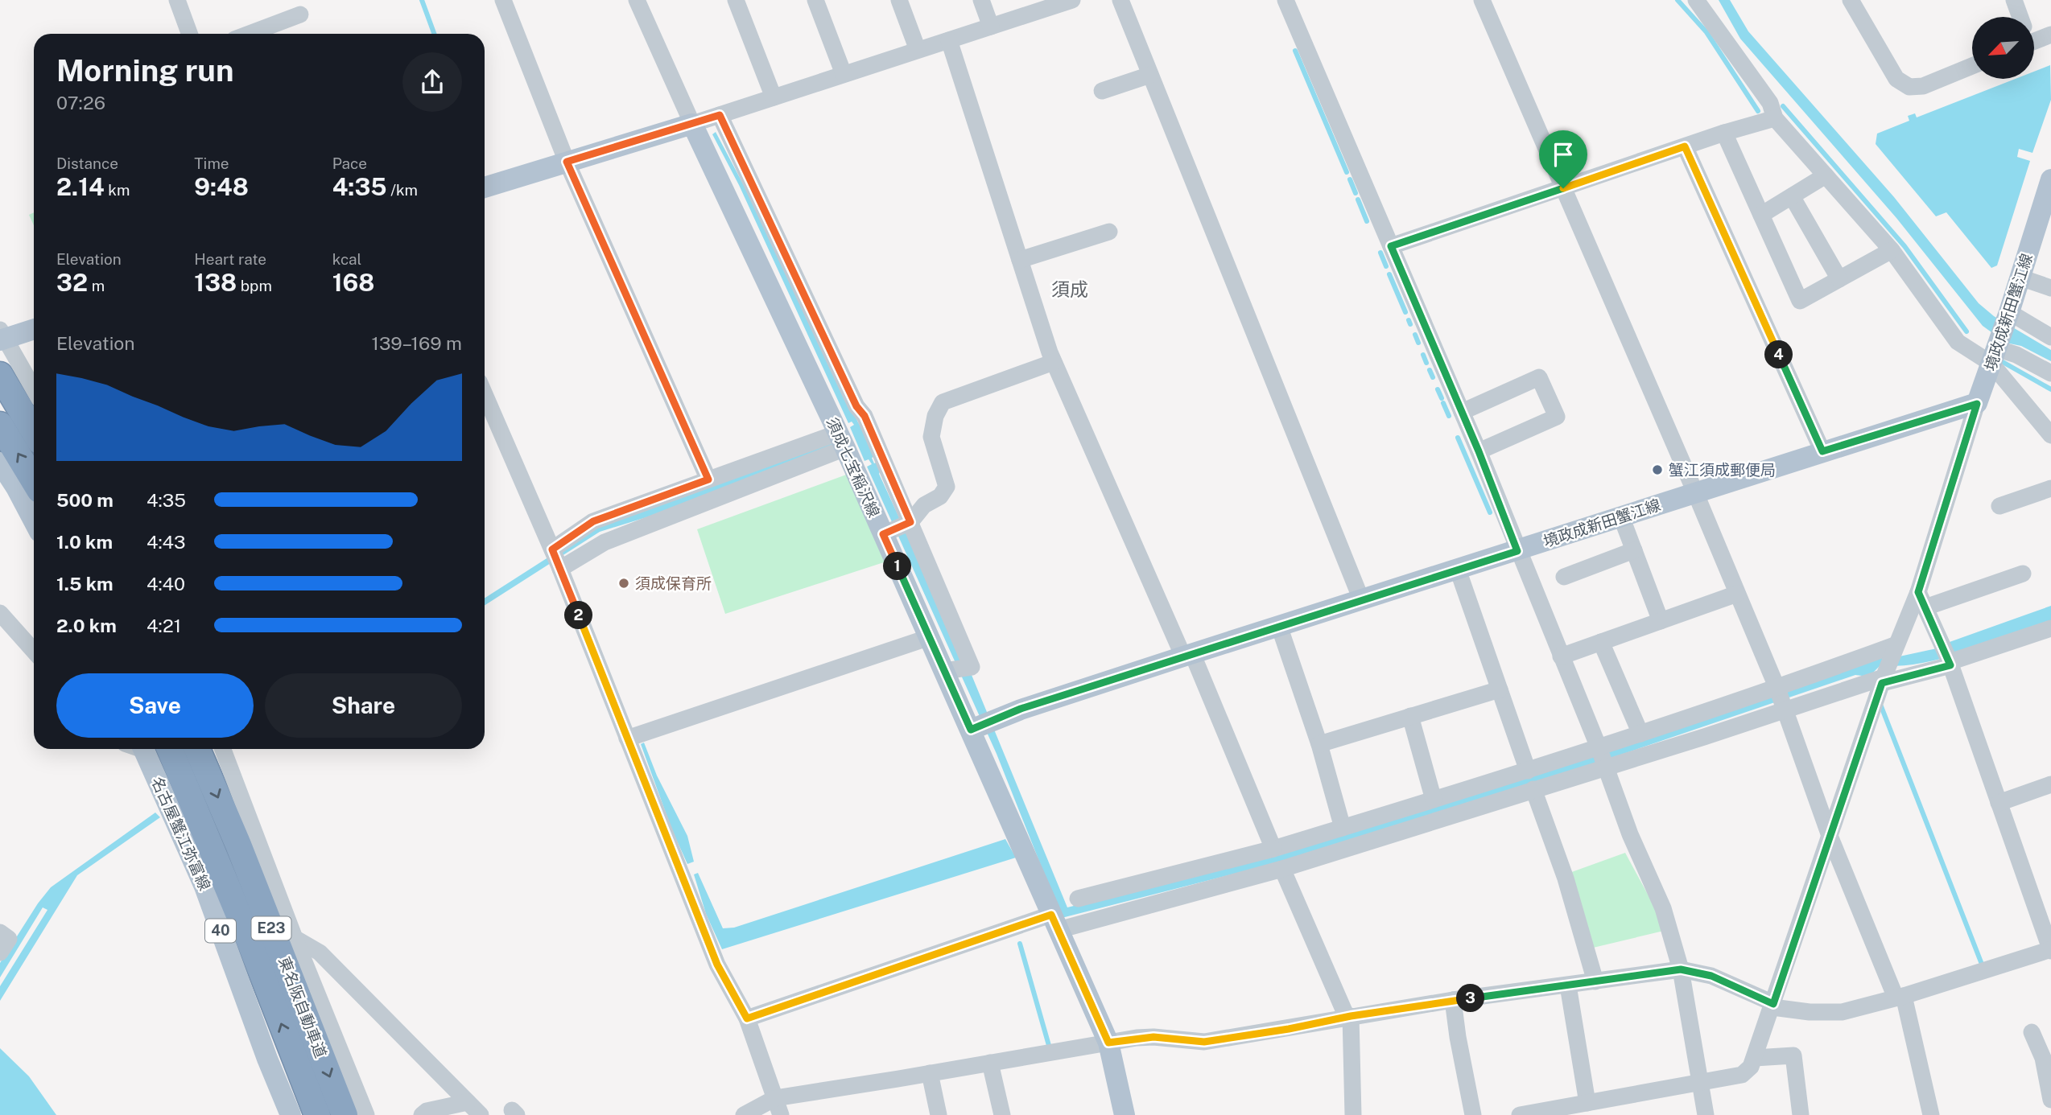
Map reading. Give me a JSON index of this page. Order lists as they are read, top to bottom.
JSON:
{
  "streets": {
    "highway": ["E23", "東名阪自動車道"],
    "main road": [
      "境政成新田蟹江線",
      "須成七宝稲沢線",
      "名古屋蟹江弥富線",
      "40"
    ]
  },
  "crossings": [
    ["境政成新田蟹江線", "須成七宝稲沢線"]
  ],
  "districts": ["須成"],
  "places": ["蟹江須成郵便局", "須成保育所"],
  "north": "bottom left",
  "page": {
    "heading": ["Morning run", "07:26"],
    "stats": [
      ["Distance", "2.14 km"],
      ["Time", "9:48"],
      ["Pace", "4:35 /km"],
      ["Elevation", "32 m"],
      ["Heart rate", "138 bpm"],
      ["kcal", "168"]
    ],
    "chart": ["Elevation", "139–169 m"],
    "pins": [
      "4",
      "1",
      "2",
      "3"
    ],
    "list": [
      {
        "name": "500 m",
        "note": "4:35"
      },
      {
        "name": "1.0 km",
        "note": "4:43"
      },
      {
        "name": "1.5 km",
        "note": "4:40"
      },
      {
        "name": "2.0 km",
        "note": "4:21"
      }
    ],
    "buttons": ["Save", "Share"]
  }
}
